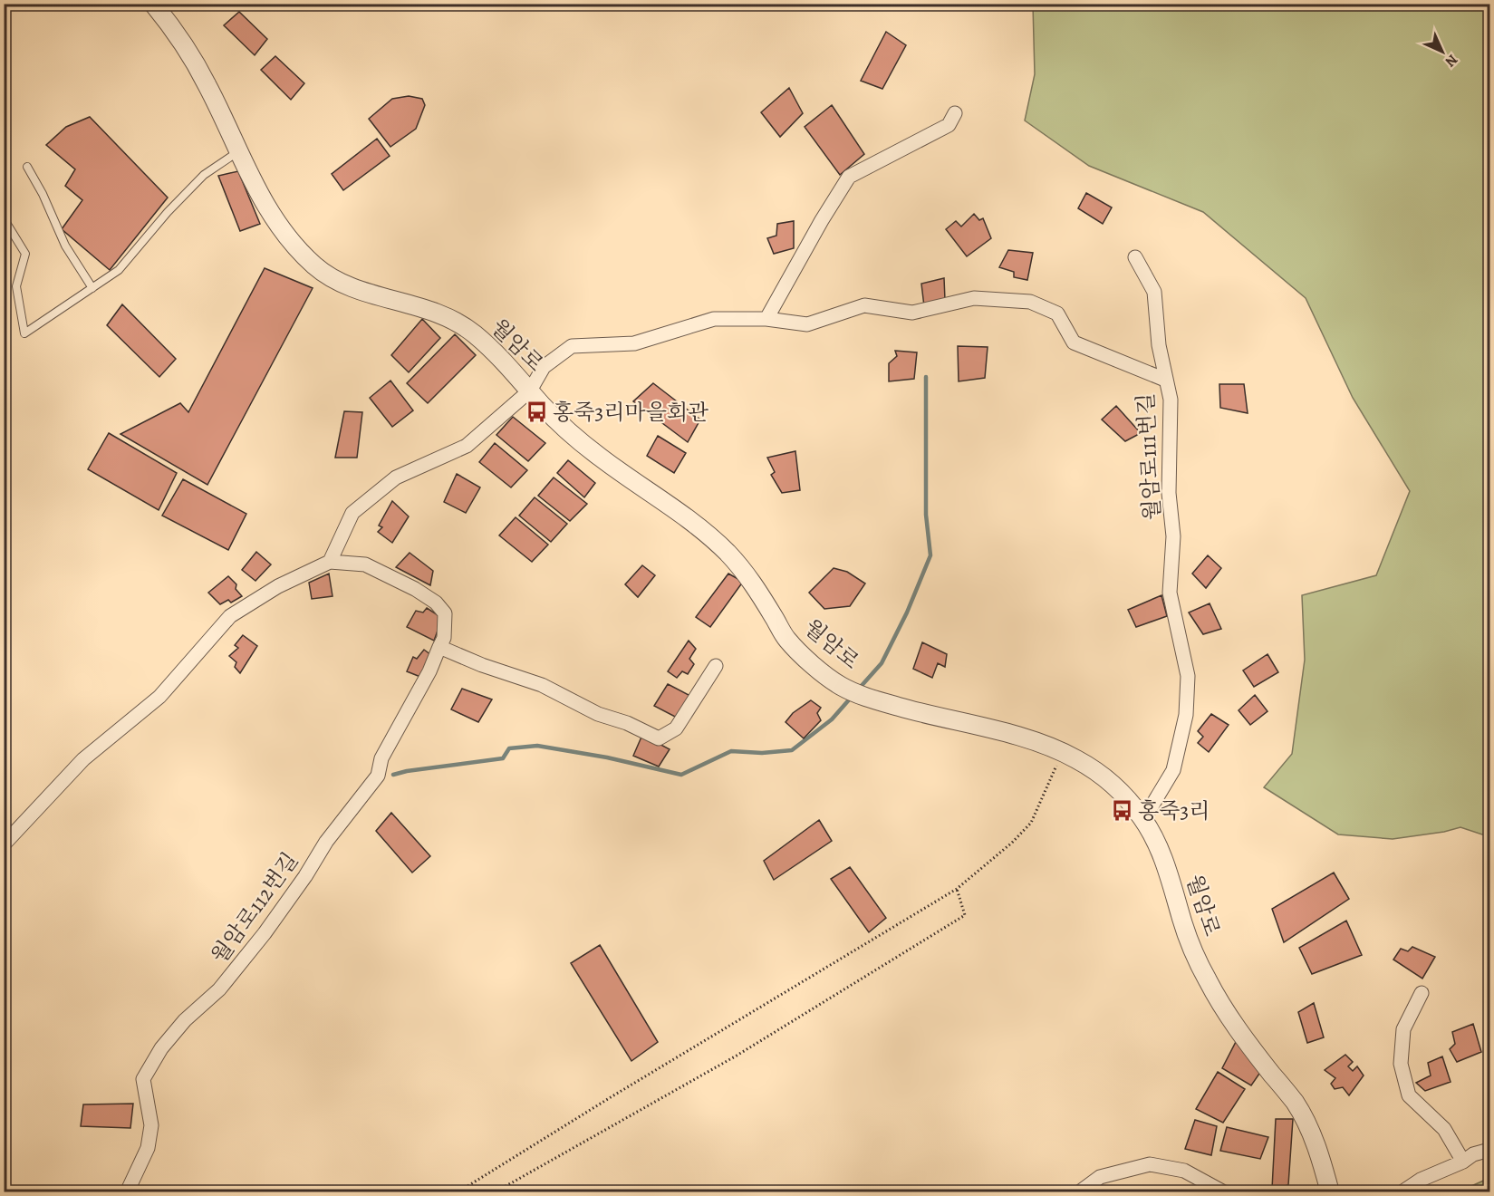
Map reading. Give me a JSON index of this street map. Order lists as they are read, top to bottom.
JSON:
{
  "streets": {
    "street": ["월암로", "월암로111번길", "월암로112번길"]
  },
  "crossings": [
    ["월암로", "월암로111번길"]
  ],
  "places": {
    "bus stop": ["홍죽3리마을회관", "홍죽3리"]
  },
  "north": "bottom right"
}
